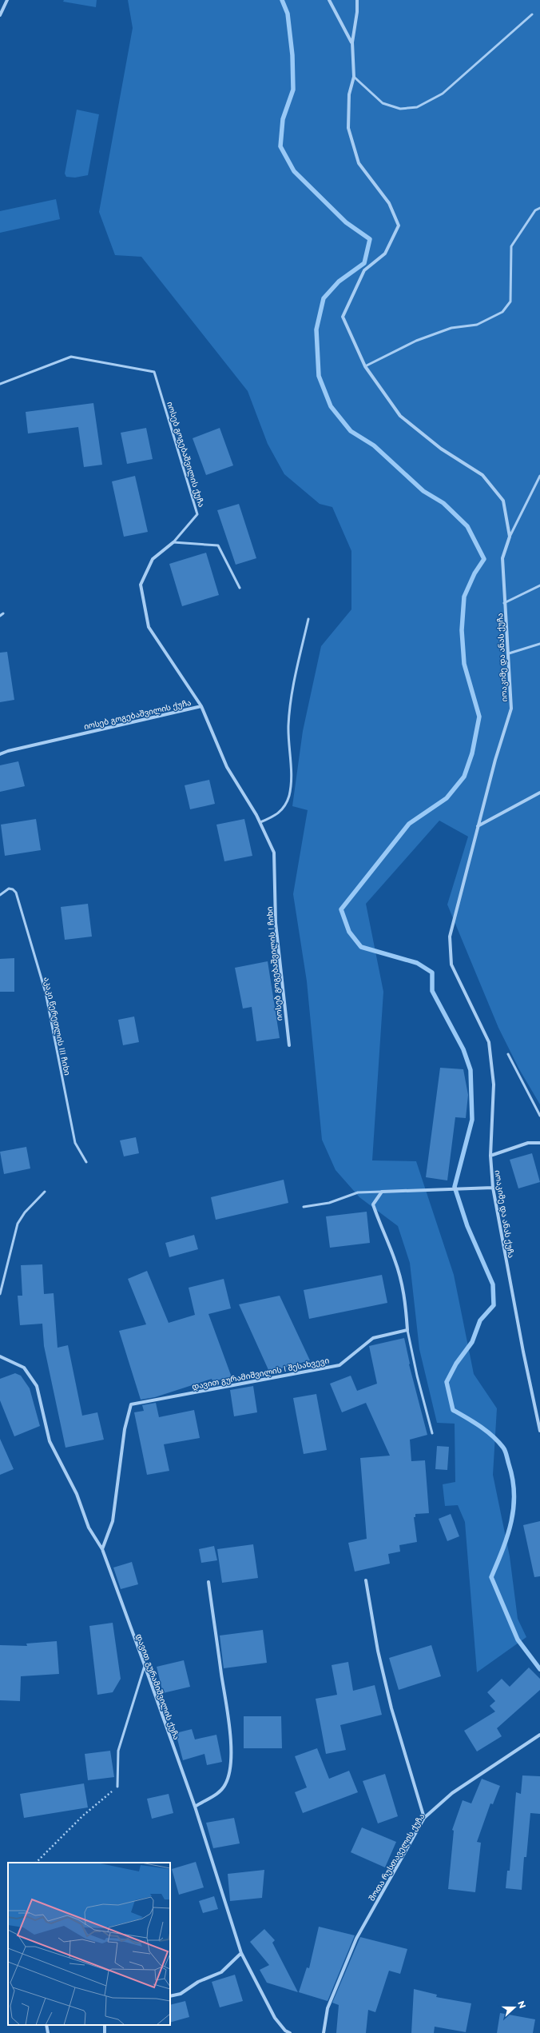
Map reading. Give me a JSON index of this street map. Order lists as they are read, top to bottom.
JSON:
{
  "streets": {
    "street": [
      "იოსებ გოგებაშვილის ქუჩა",
      "იოაკიმე და ანას ქუჩა",
      "იოსებ გოგებაშვილის I ჩიხი",
      "დავით გურამიშვილის I შესახვევი",
      "დავით გურამიშვილის ქუჩა",
      "შოთა რუსთაველის ქუჩა"
    ],
    "lane": ["აკაკი წერეთლის III ჩიხი"]
  },
  "crossings": [
    ["იოსებ გოგებაშვილის ქუჩა", "იოსებ გოგებაშვილის I ჩიხი"],
    ["დავით გურამიშვილის I შესახვევი", "დავით გურამიშვილის ქუჩა"]
  ],
  "north": "right"
}
